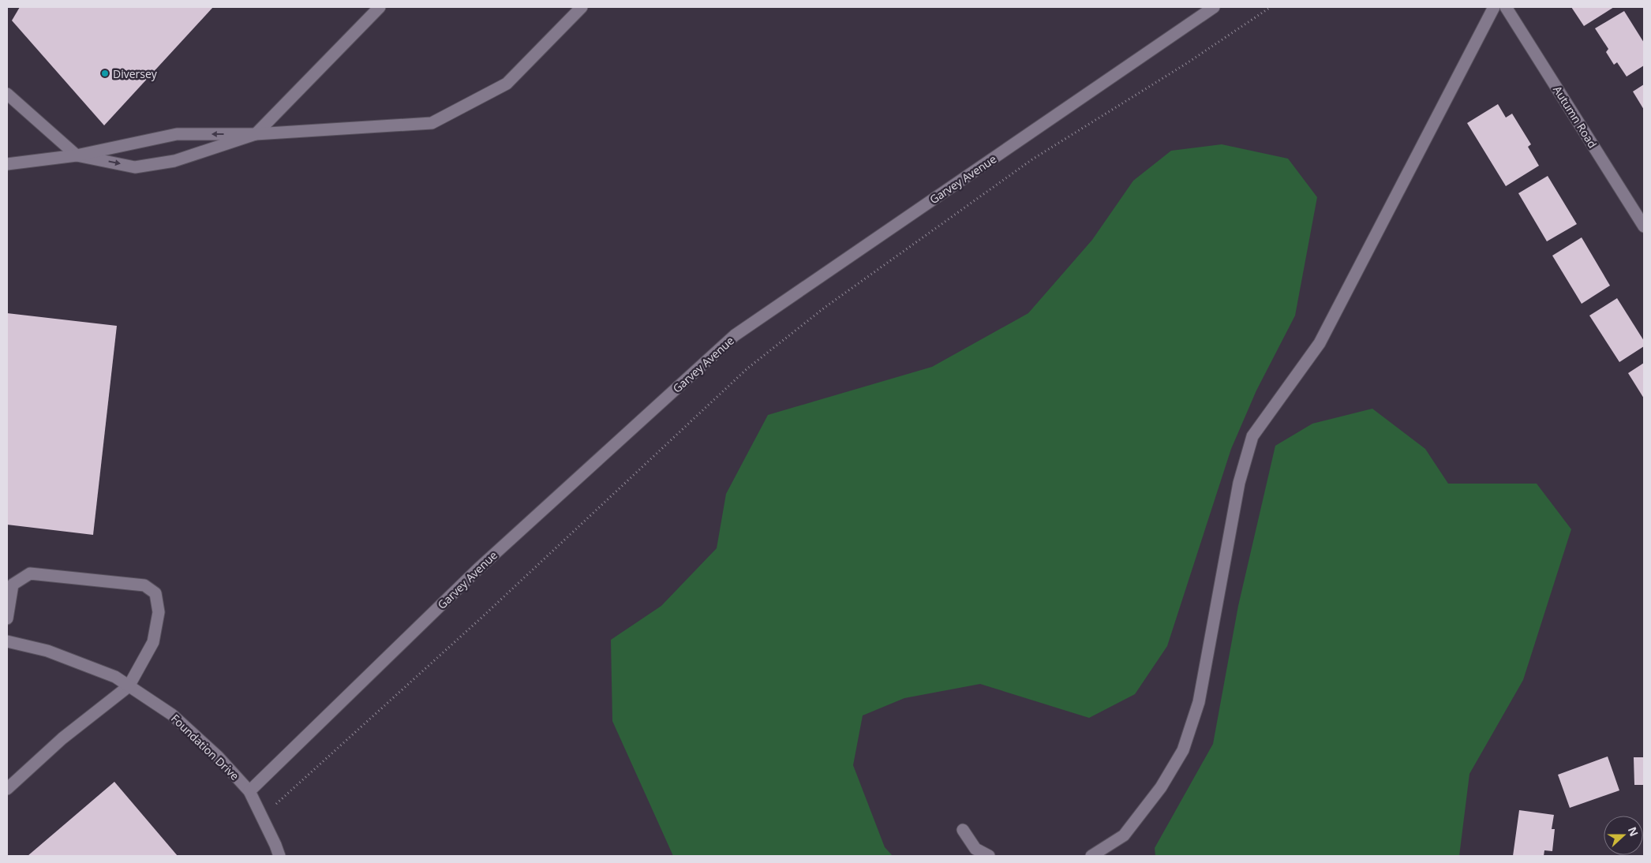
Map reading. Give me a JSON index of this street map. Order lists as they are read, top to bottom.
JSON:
{
  "streets": {
    "street": ["Autumn Road", "Garvey Avenue", "Foundation Drive"]
  },
  "crossings": [
    ["Garvey Avenue", "Foundation Drive"]
  ],
  "places": ["Diversey"],
  "north": "right"
}
